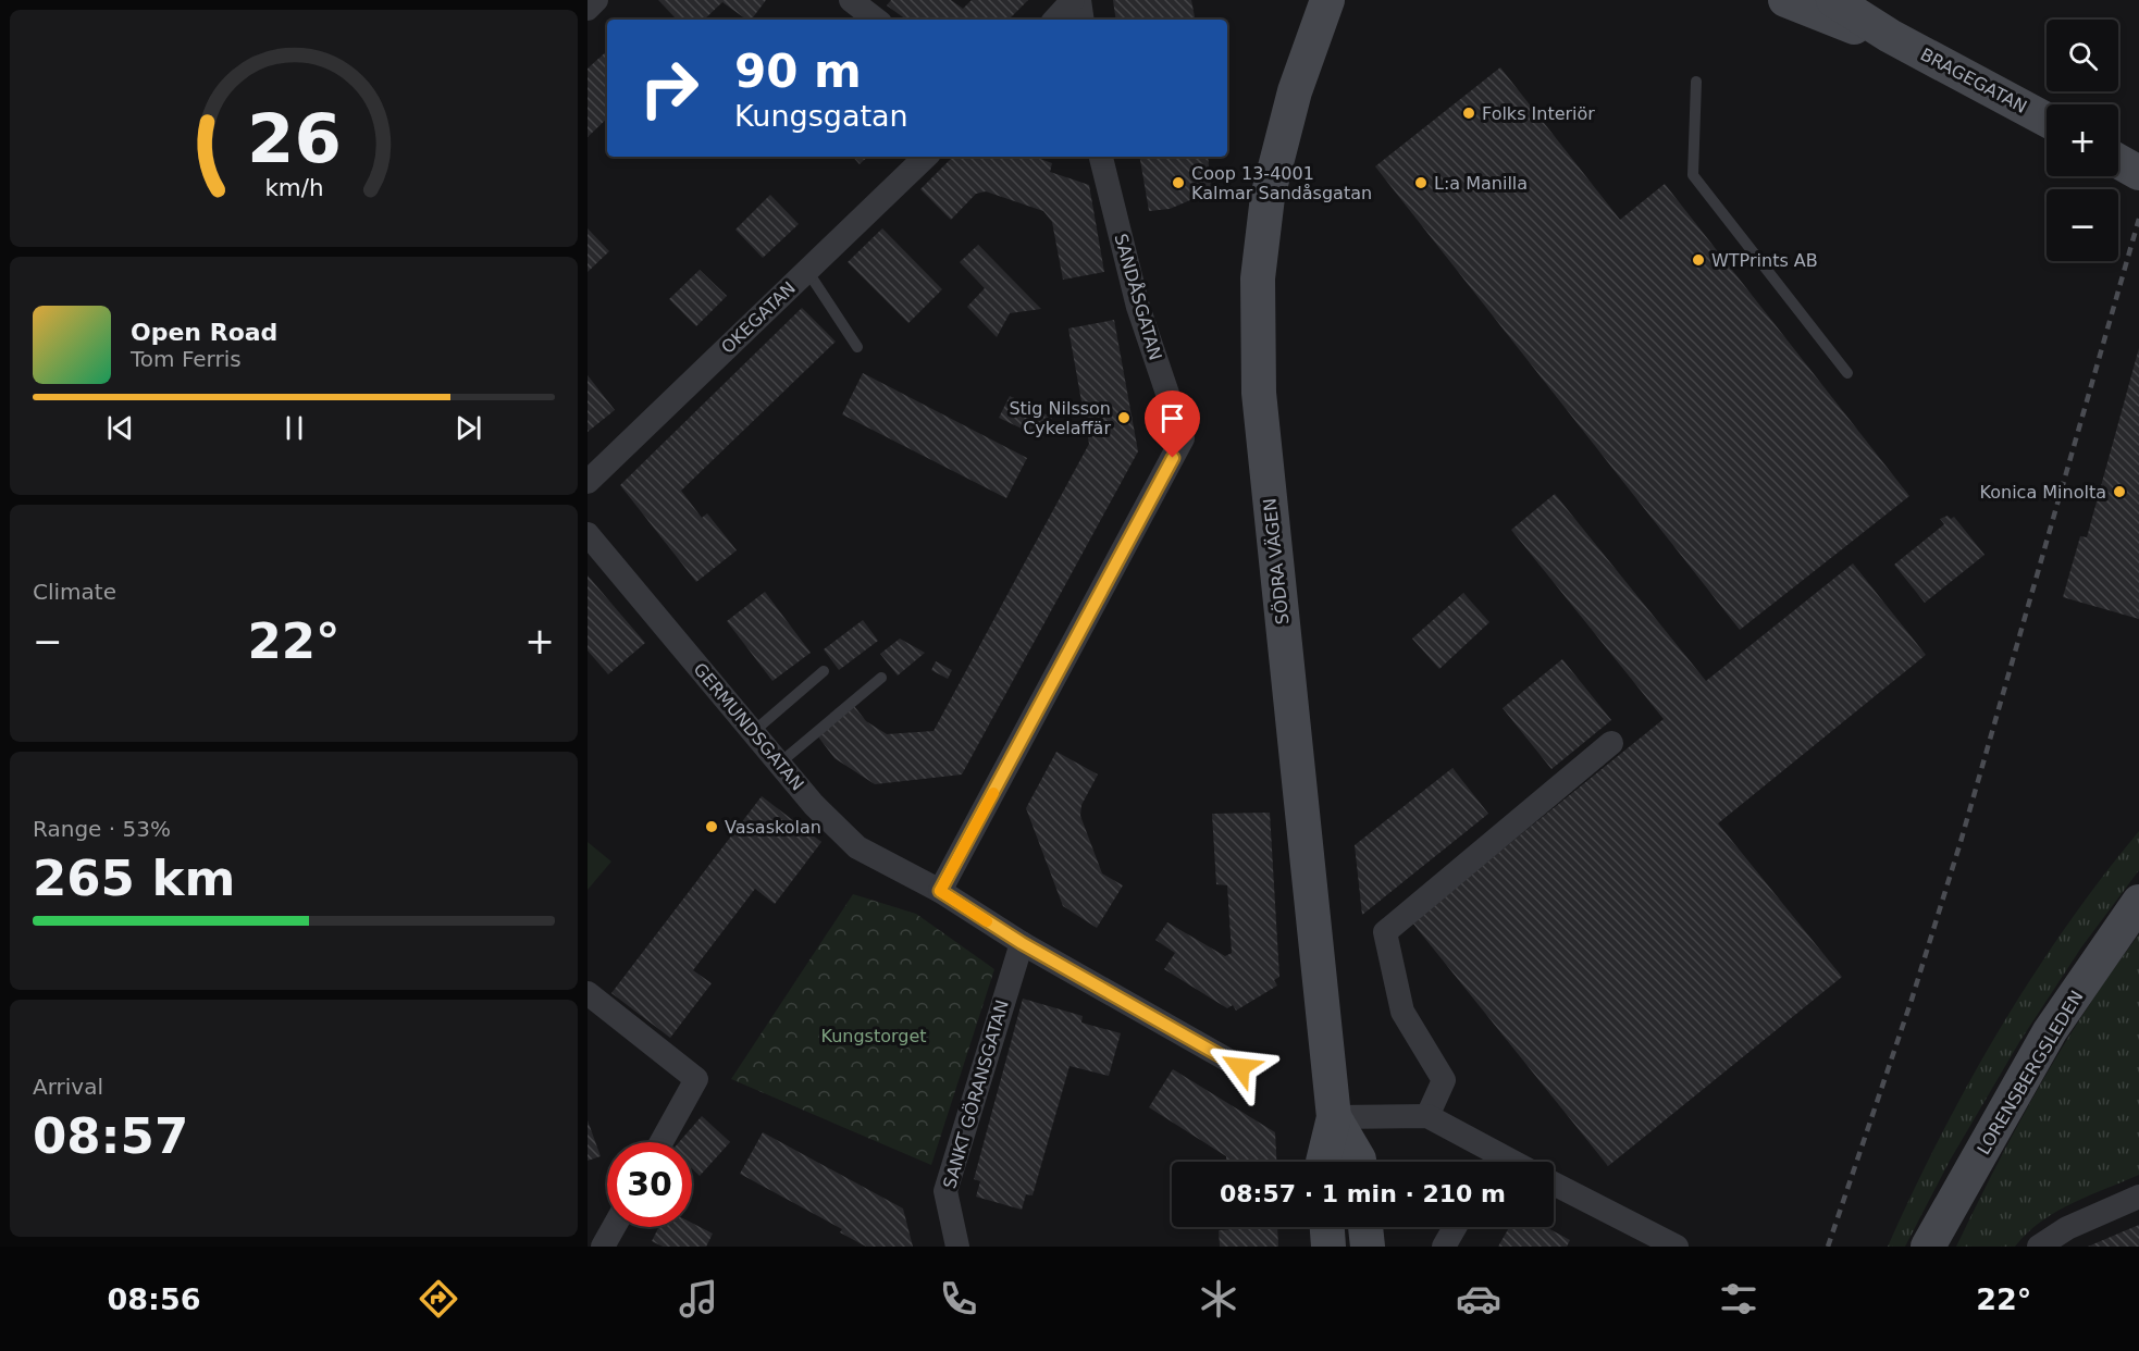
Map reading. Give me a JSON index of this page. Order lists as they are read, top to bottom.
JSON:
{
  "streets": {
    "main road": ["BRAGEGATAN", "SÖDRA VÄGEN", "LORENSBERGSLEDEN"],
    "street": [
      "SANDÅSGATAN",
      "OKEGATAN",
      "GERMUNDSGATAN",
      "SANKT GÖRANSGATAN"
    ]
  },
  "crossings": [
    ["SANDÅSGATAN", "GERMUNDSGATAN"],
    ["GERMUNDSGATAN", "SANKT GÖRANSGATAN"]
  ],
  "parks": ["Kungstorget"],
  "places": [
    "Folks Interiör",
    "Coop 13-4001 Kalmar Sandåsgatan",
    "L:a Manilla",
    "WTPrints AB",
    "Stig Nilsson Cykelaffär",
    "Konica Minolta",
    "Vasaskolan"
  ],
  "page": {
    "map_buttons": ["+", "−"],
    "turn": ["90 m", "Kungsgatan"],
    "song": ["Open Road", "Tom Ferris"],
    "tile": [
      "Climate",
      ["Range · 53%", "265 km"],
      ["Arrival", "08:57"]
    ],
    "heat": ["−", "22°", "+"],
    "limit": "30",
    "trip": "08:57 · 1 min · 210 m",
    "tabs": ["08:56", "22°"],
    "gauge": ["26", "km/h"]
  }
}
